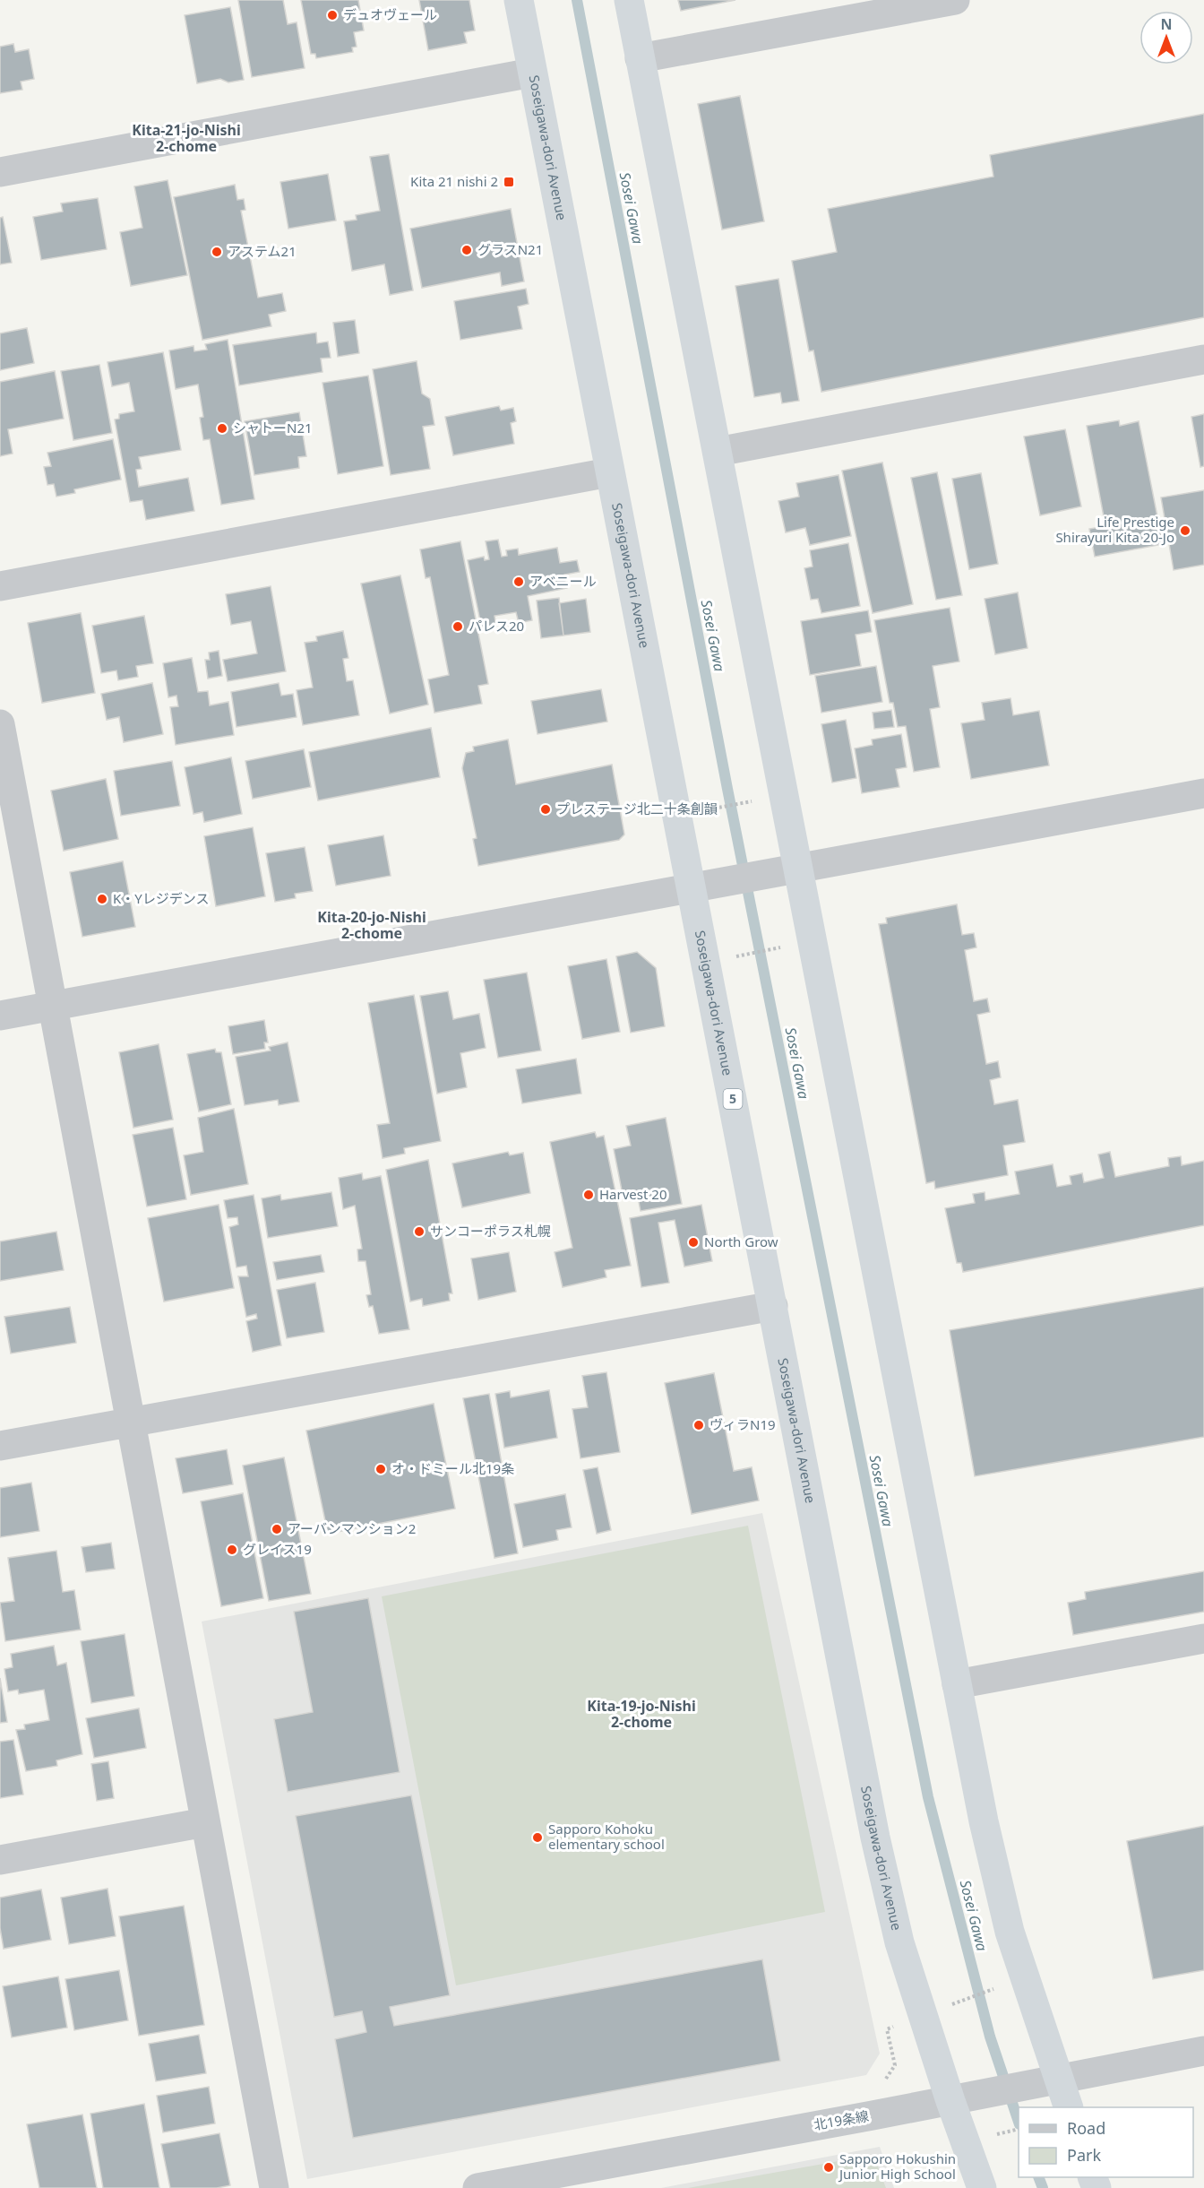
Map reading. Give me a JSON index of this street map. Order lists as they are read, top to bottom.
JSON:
{
  "streets": {
    "highway": ["Soseigawa-dori Avenue", "5"],
    "street": ["北19条線"]
  },
  "crossings": [
    ["Soseigawa-dori Avenue", "北19条線"]
  ],
  "districts": ["Kita-21-jo-Nishi 2-chome", "Kita-20-jo-Nishi 2-chome", "Kita-19-jo-Nishi 2-chome"],
  "water": ["Sosei Gawa"],
  "places": {
    "other": [
      "デュオヴェール",
      "グラスN21",
      "アステム21",
      "シャトーN21",
      "Life Prestige Shirayuri Kita 20-Jo",
      "アベニール",
      "パレス20",
      "プレステージ北二十条創韻",
      "K・Yレジデンス",
      "Harvest 20",
      "サンコーポラス札幌",
      "North Grow",
      "ヴィラN19",
      "オ・ドミール北19条",
      "アーバンマンション2",
      "グレイス19",
      "Sapporo Kohoku elementary school",
      "Sapporo Hokushin Junior High School"
    ],
    "transit": ["Kita 21 nishi 2"]
  },
  "legend": ["Road", "Park"],
  "north": "top"
}
